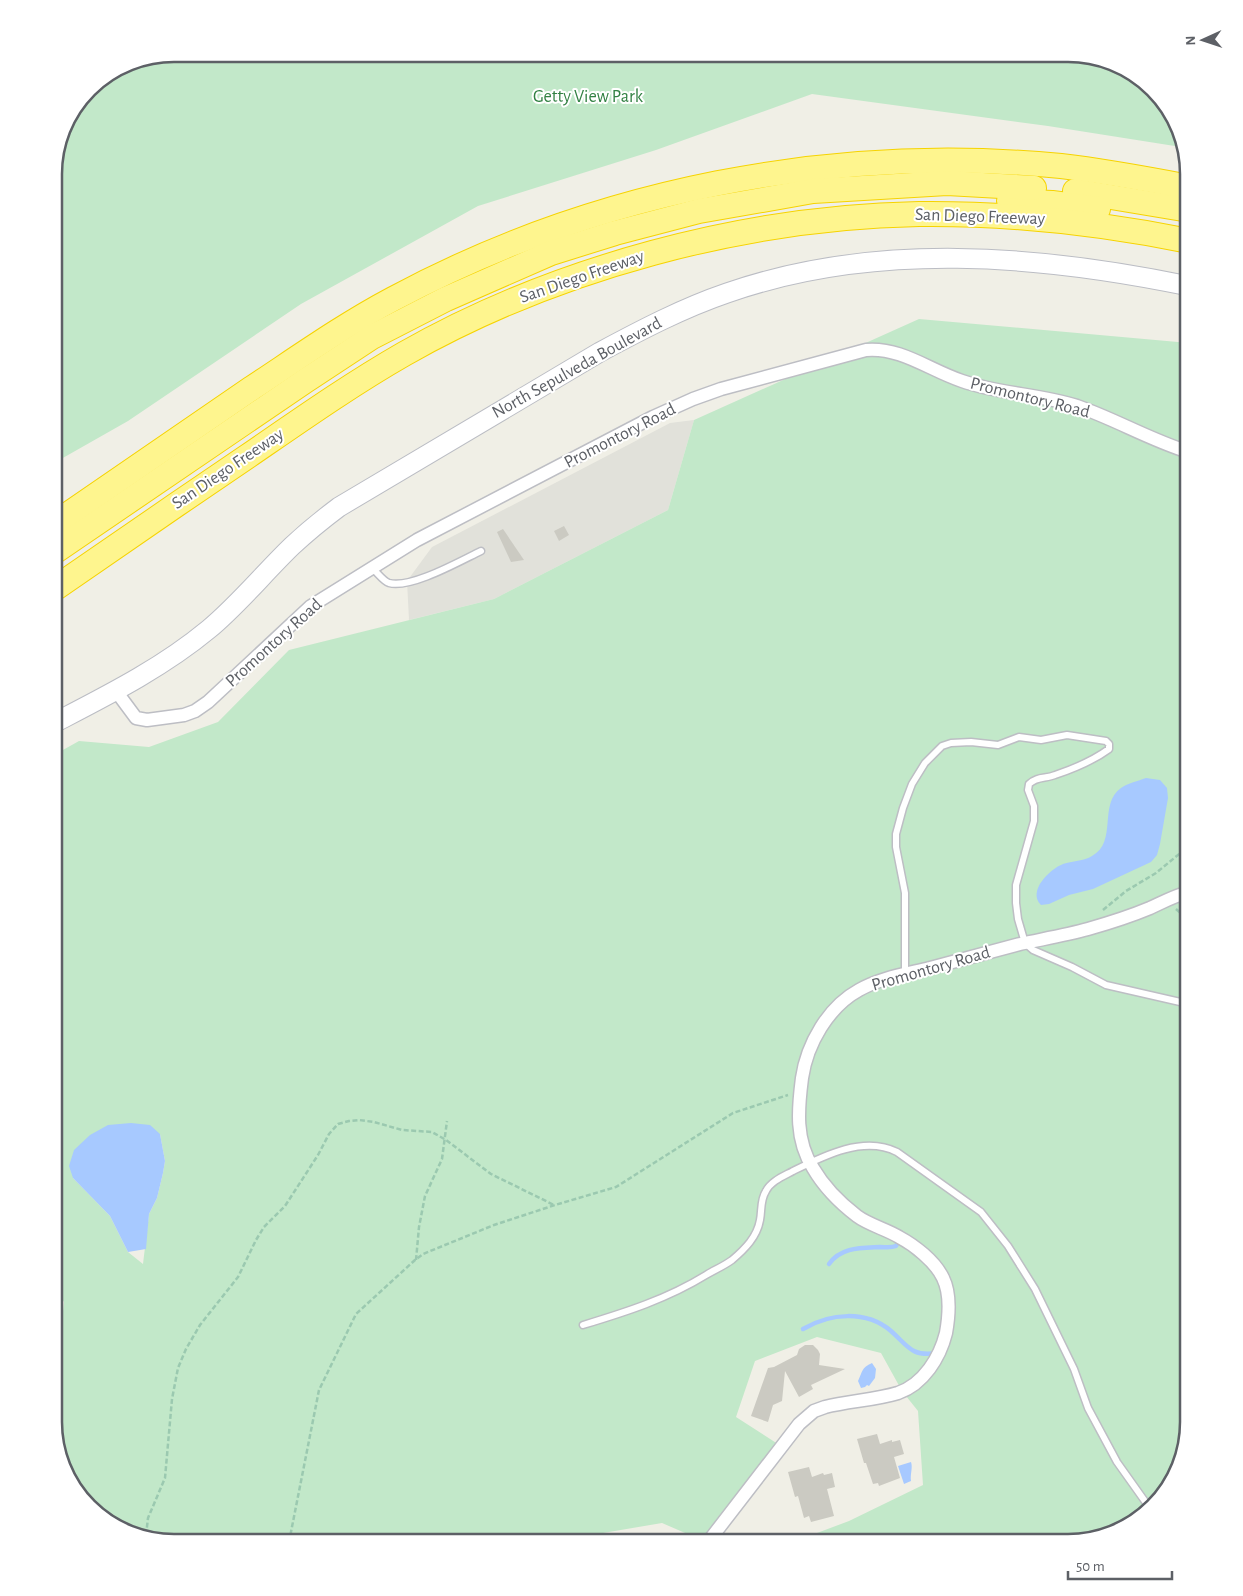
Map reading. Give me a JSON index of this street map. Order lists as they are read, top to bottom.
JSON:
{
  "streets": {
    "highway": ["San Diego Freeway"],
    "main road": ["North Sepulveda Boulevard"],
    "street": ["Promontory Road"]
  },
  "crossings": [
    ["North Sepulveda Boulevard", "Promontory Road"]
  ],
  "parks": ["Getty View Park"],
  "scale_bar": "50 m",
  "north": "left"
}
